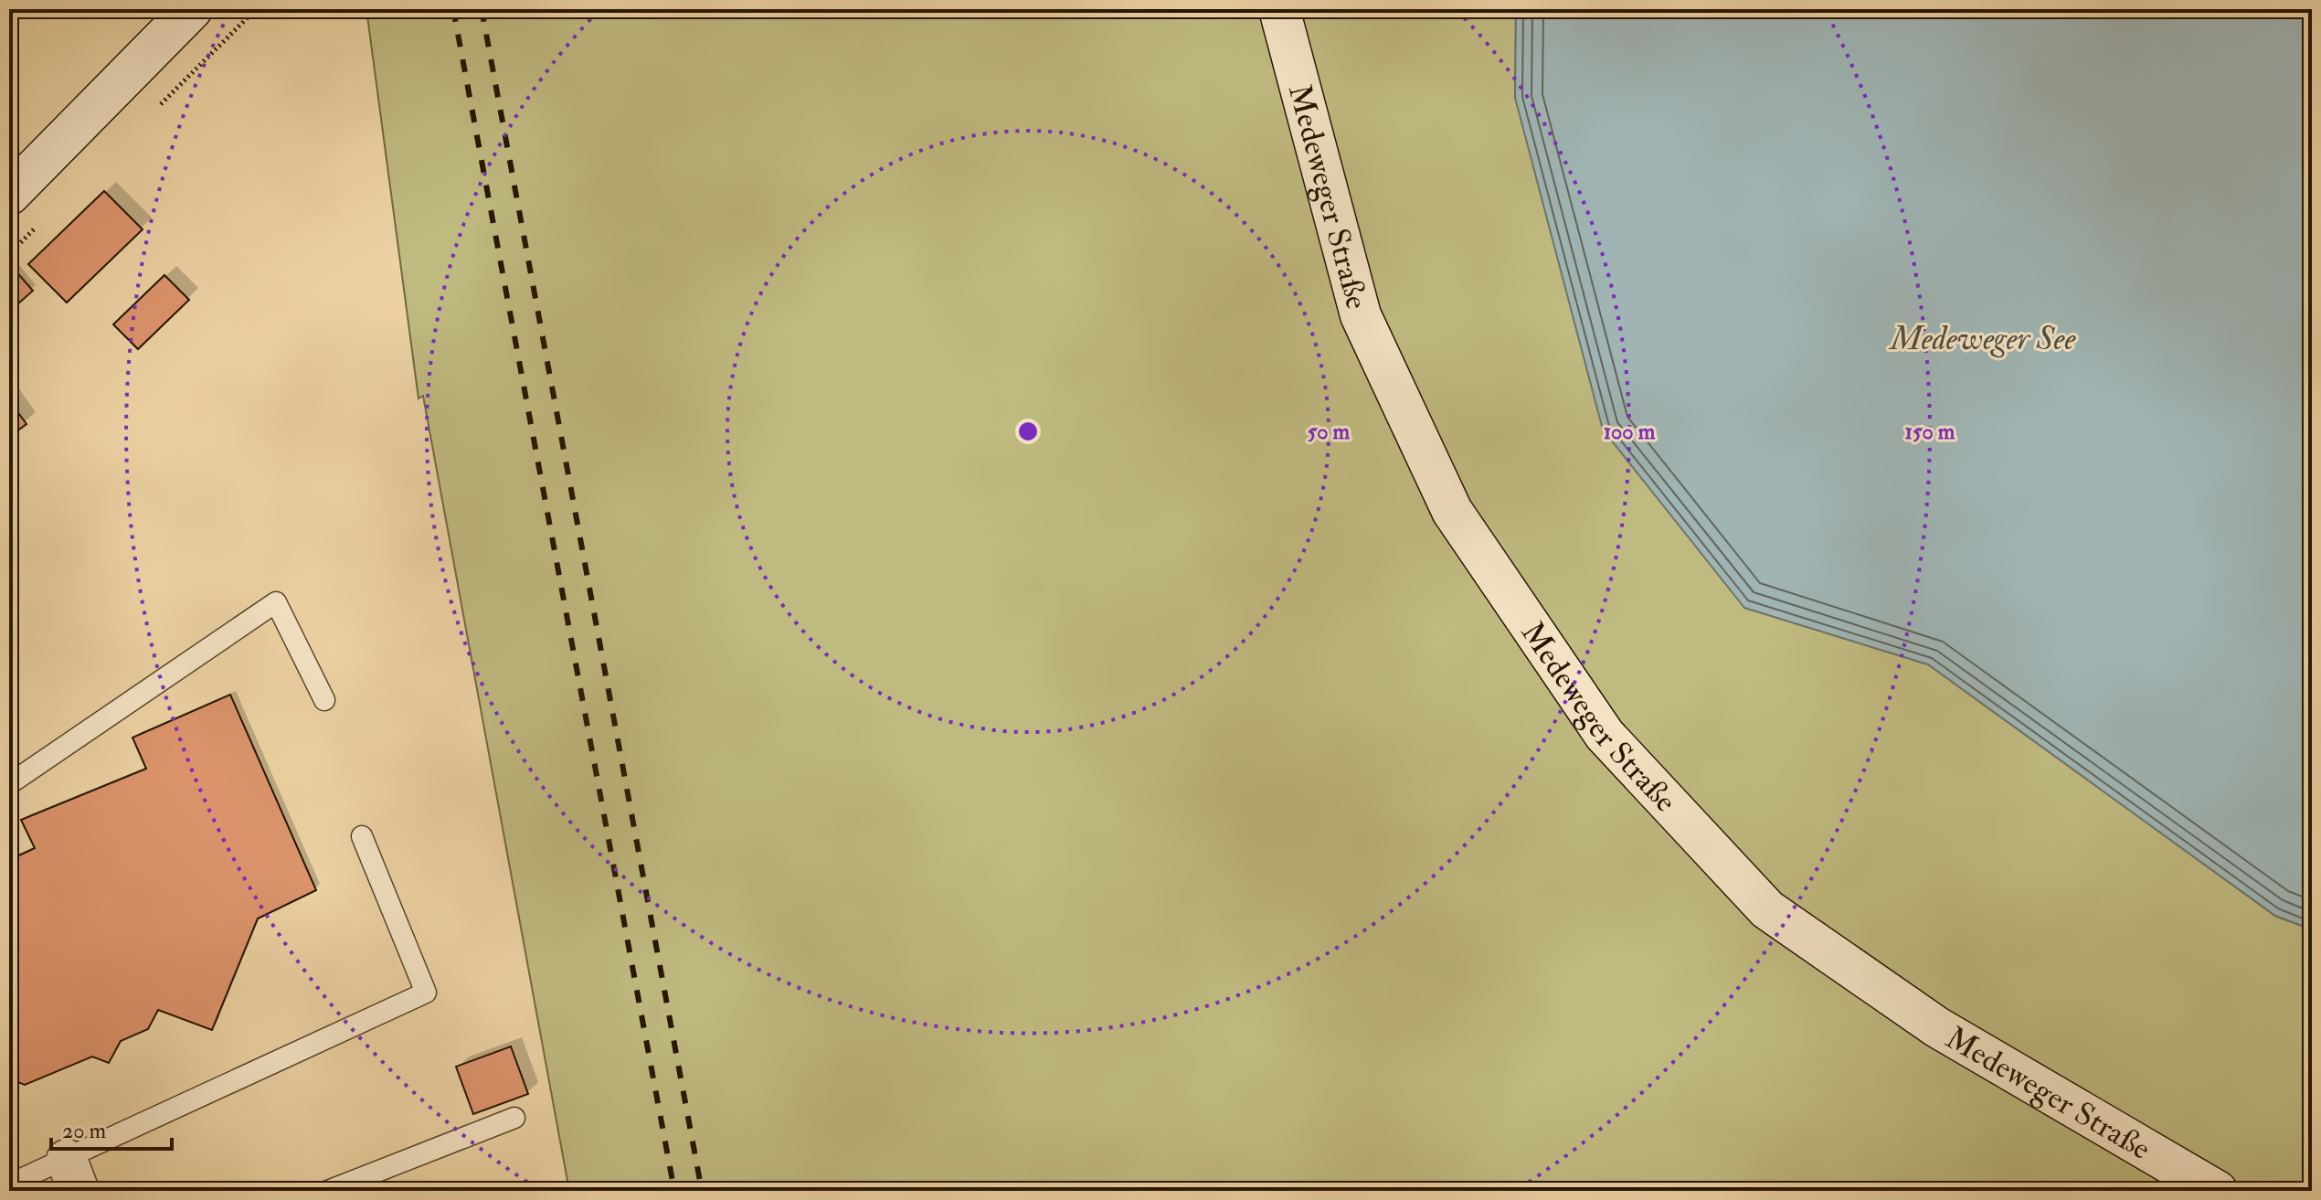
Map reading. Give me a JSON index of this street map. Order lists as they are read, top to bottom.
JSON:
{
  "streets": {
    "street": ["Medeweger Straße"]
  },
  "water": ["Medeweger See"],
  "scale_bar": "20 m",
  "rings": ["50 m", "100 m", "150 m"]
}
